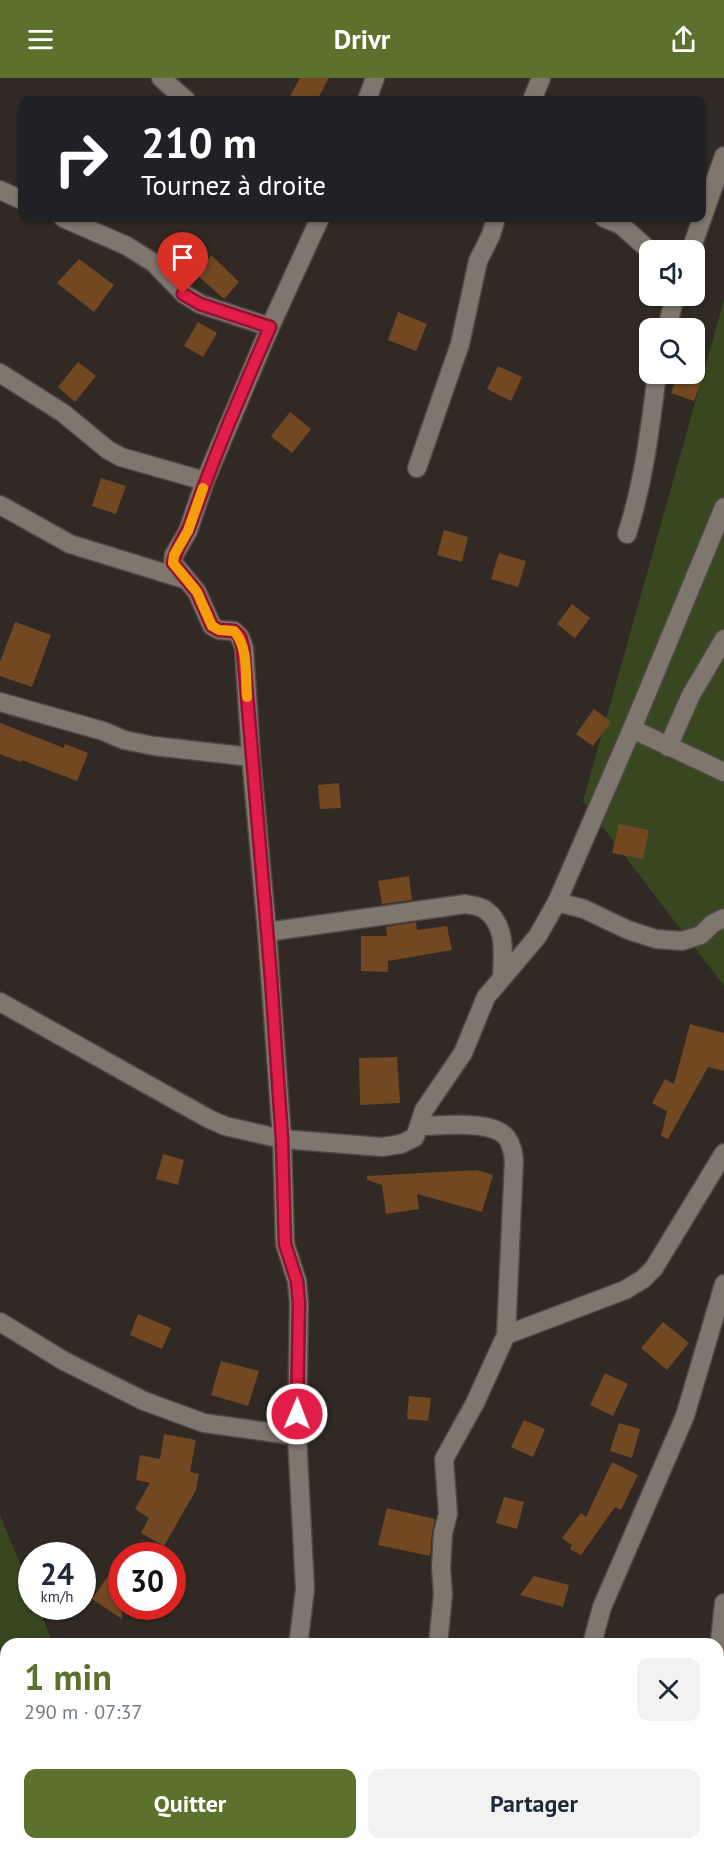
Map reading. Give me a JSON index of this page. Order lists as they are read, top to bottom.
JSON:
{
  "page": {
    "header": "Drivr",
    "turn": ["210 m", "Tournez à droite"],
    "speed": "24 km/h",
    "limit": "30",
    "heading": ["1 min", "290 m · 07:37"],
    "buttons": ["Quitter", "Partager"]
  }
}
